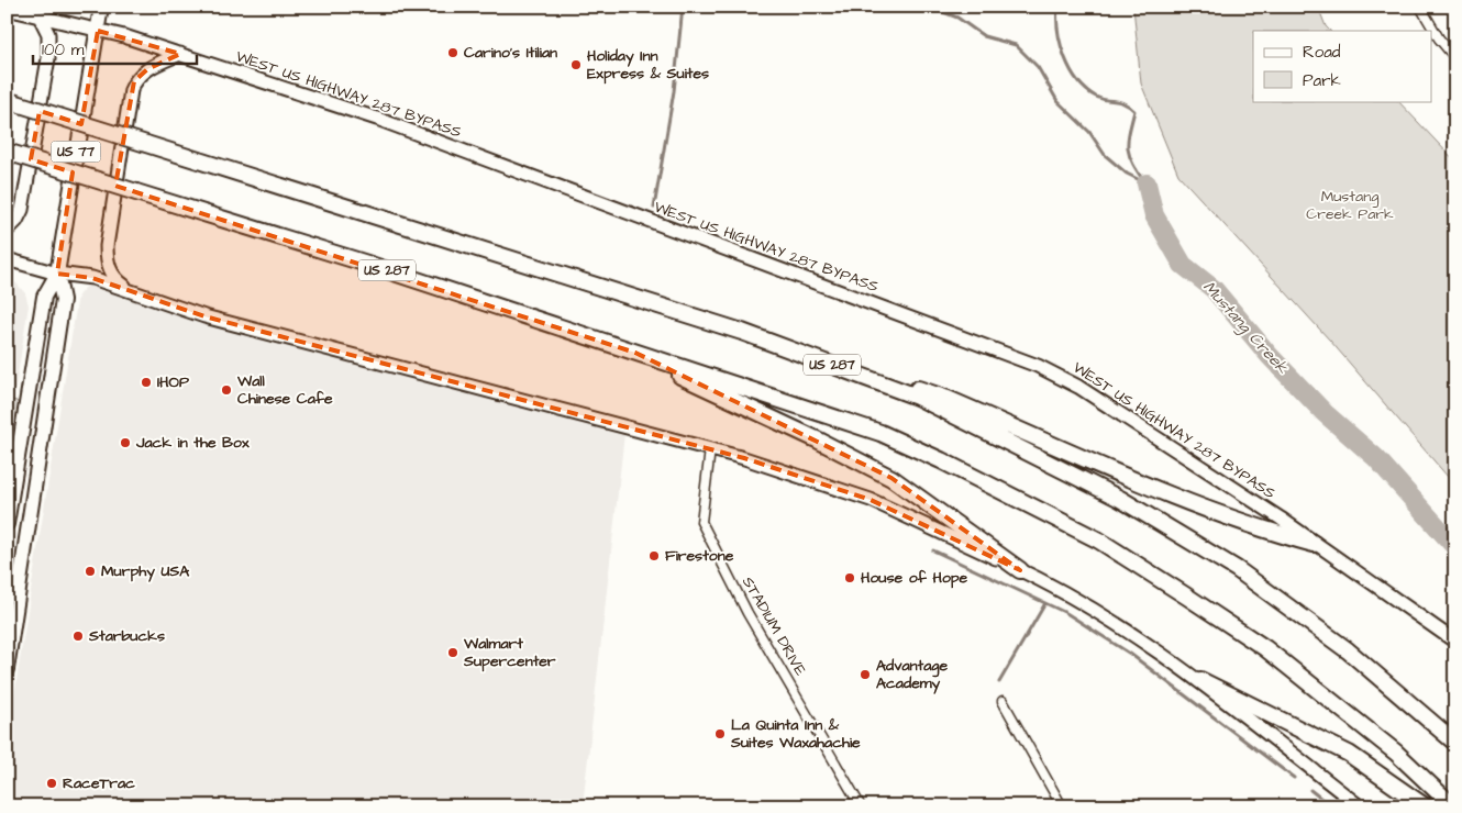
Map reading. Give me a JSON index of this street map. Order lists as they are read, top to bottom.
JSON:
{
  "streets": {
    "highway": ["US 287"],
    "main road": ["WEST US HIGHWAY 287 BYPASS", "US 77"],
    "street": ["STADIUM DRIVE"]
  },
  "crossings": [
    ["WEST US HIGHWAY 287 BYPASS", "US 77"]
  ],
  "water": ["Mustang Creek"],
  "parks": ["Mustang Creek Park"],
  "places": [
    "Carino's Itilian",
    "Holiday Inn Express & Suites",
    "IHOP",
    "Wall Chinese Cafe",
    "Jack in the Box",
    "Firestone",
    "Murphy USA",
    "House of Hope",
    "Starbucks",
    "Walmart Supercenter",
    "Advantage Academy",
    "La Quinta Inn & Suites Waxahachie",
    "RaceTrac"
  ],
  "legend": ["Road", "Park"],
  "scale_bar": "100 m"
}
